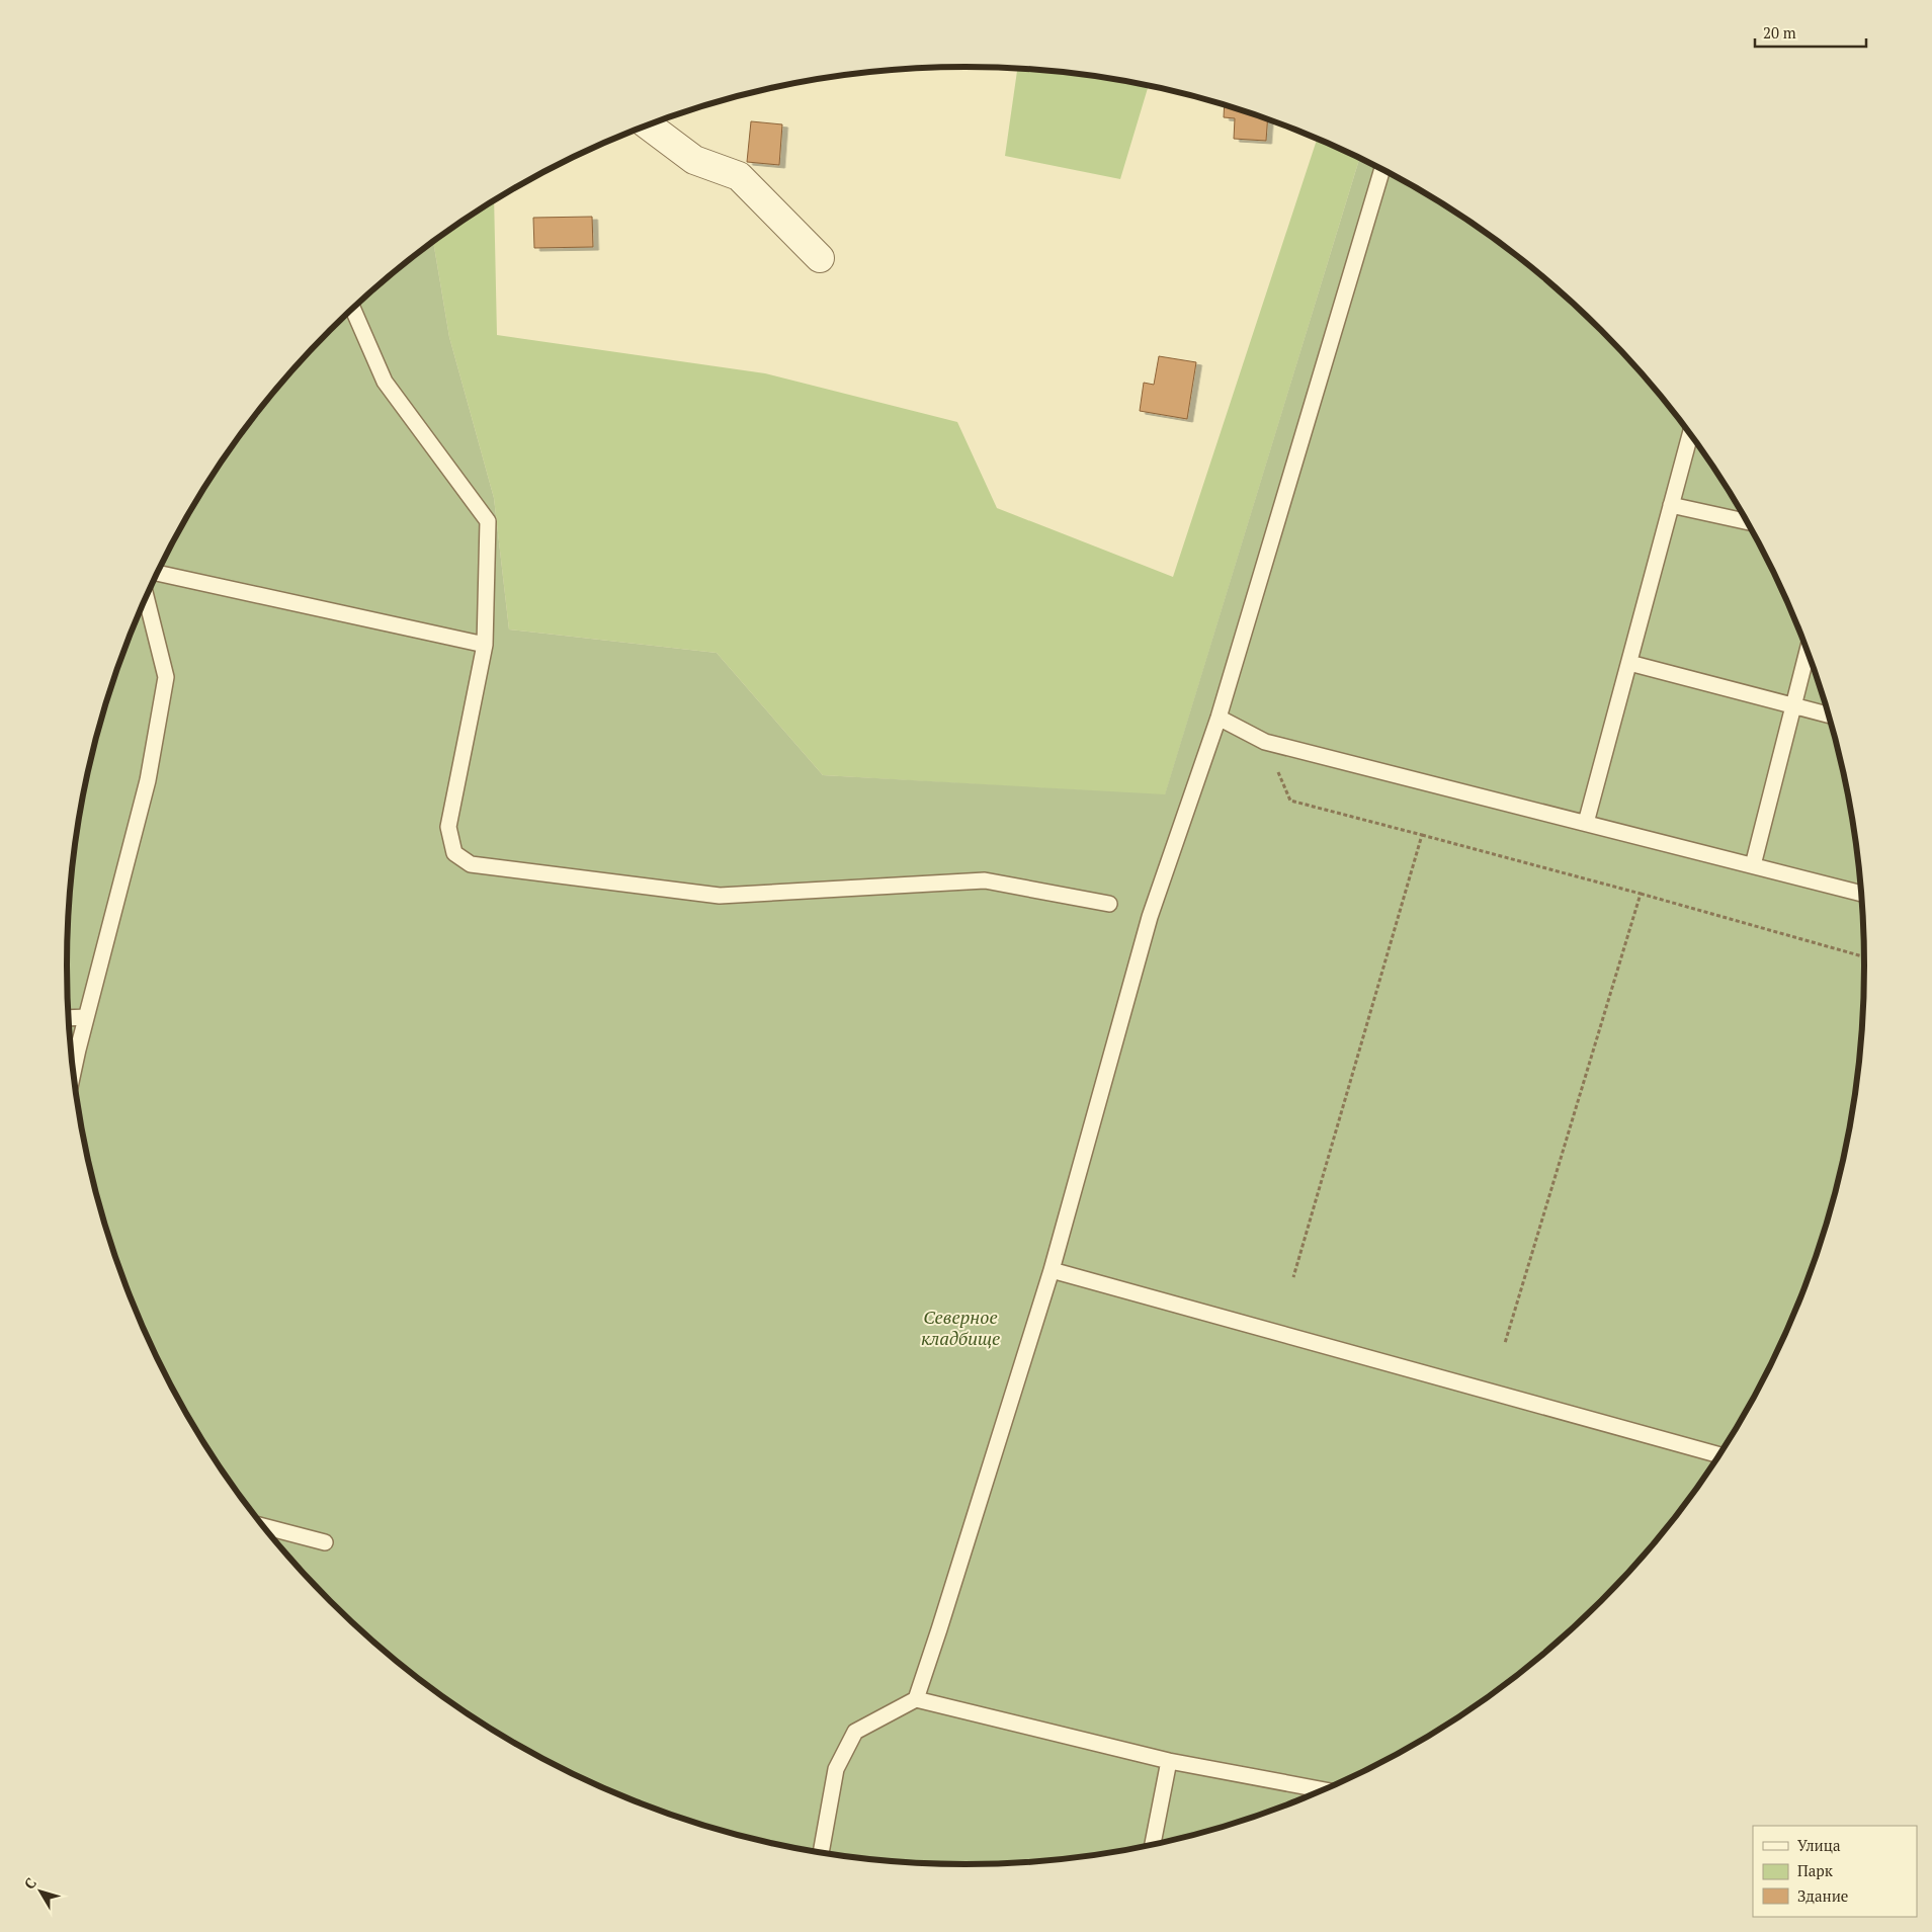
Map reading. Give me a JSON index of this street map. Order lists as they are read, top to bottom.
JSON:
{
  "parks": ["Северное кладбище"],
  "legend": ["Улица", "Парк", "Здание"],
  "scale_bar": "20 m",
  "north": "top left"
}
